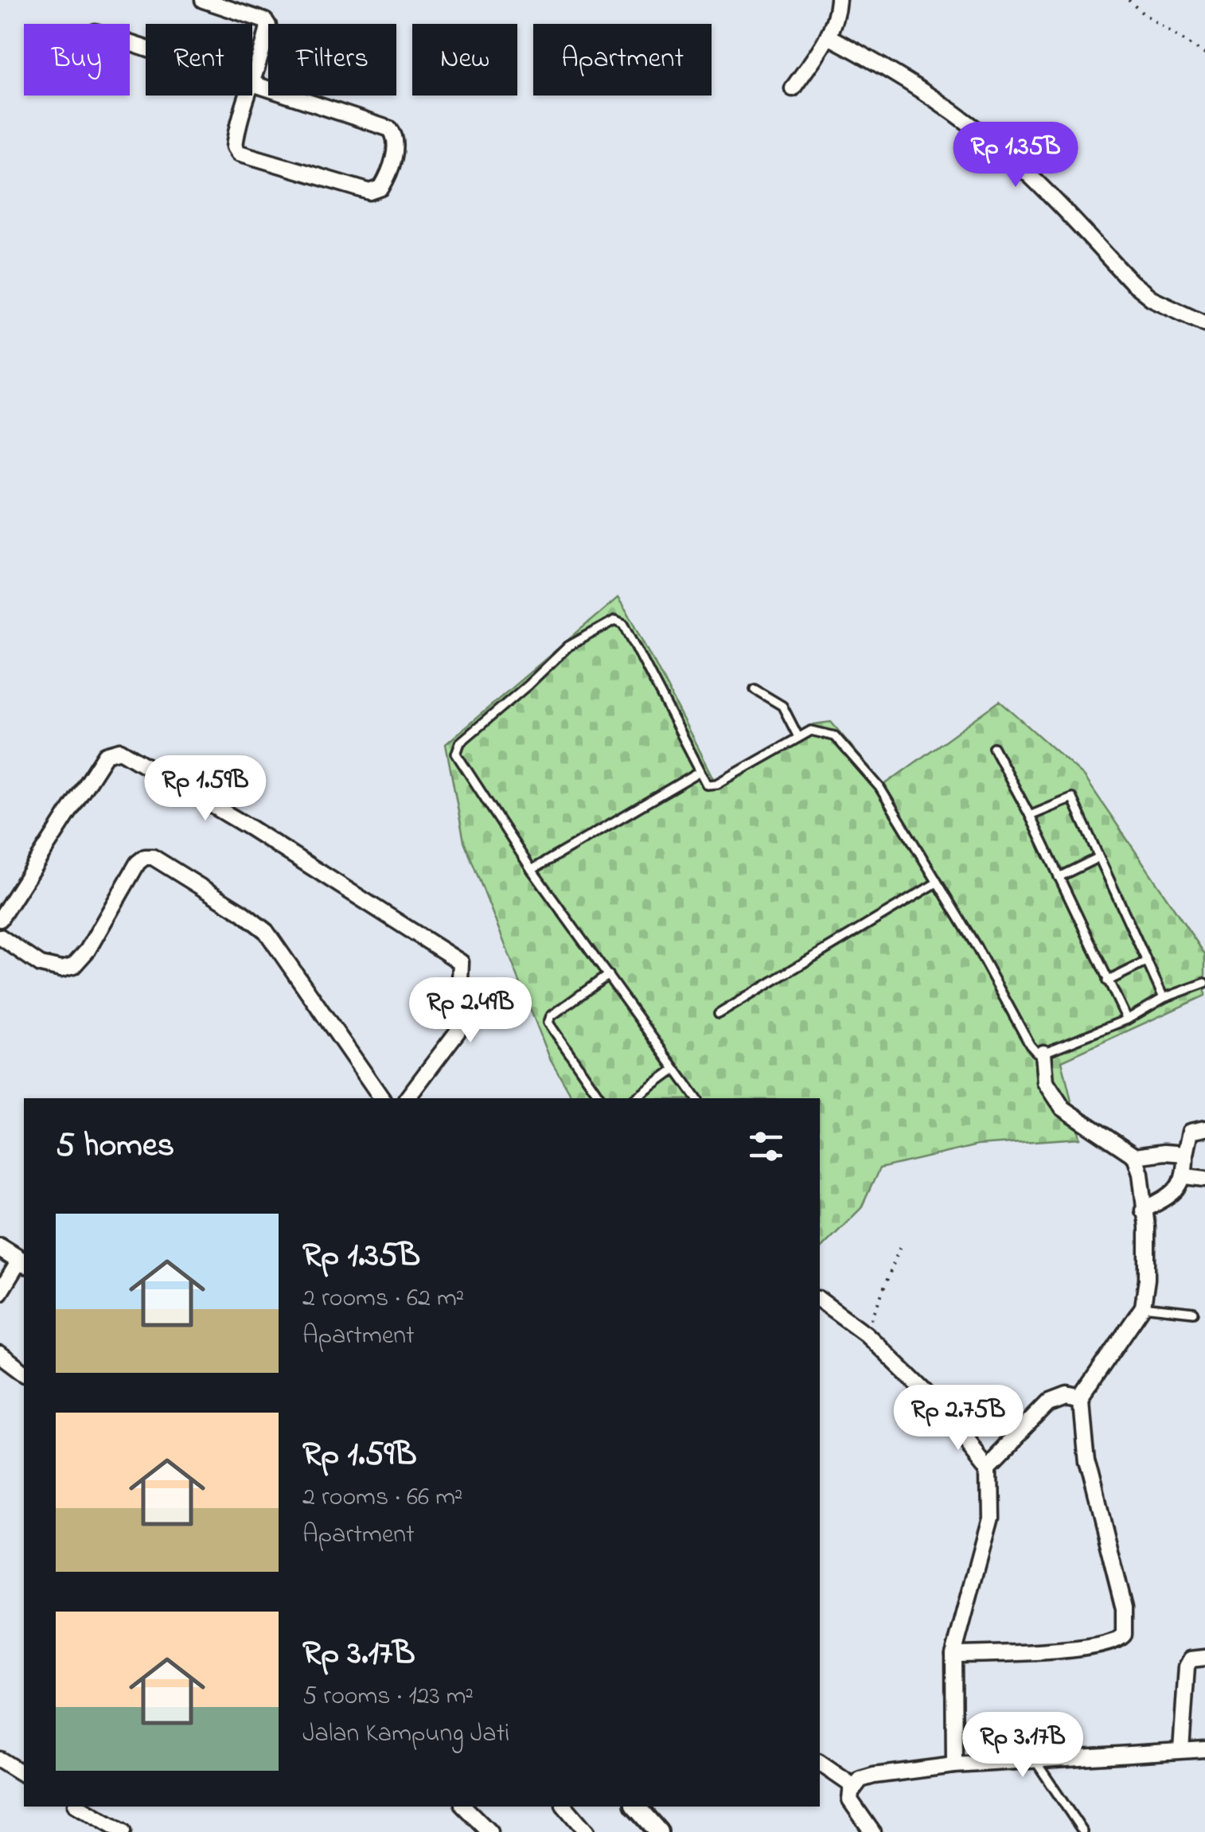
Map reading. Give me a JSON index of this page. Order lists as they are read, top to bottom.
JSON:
{
  "page": {
    "chip": [
      "Buy",
      "Rent",
      "Filters",
      "New",
      "Apartment"
    ],
    "price": [
      "Rp 1.35B",
      "Rp 1.59B",
      "Rp 2.49B",
      "Rp 2.75B",
      "Rp 3.17B"
    ],
    "heading": "5 homes",
    "list": [
      {
        "name": "Rp 1.35B",
        "note": "2 rooms · 62 m² · Apartment"
      },
      {
        "name": "Rp 1.59B",
        "note": "2 rooms · 66 m² · Apartment"
      },
      {
        "name": "Rp 3.17B",
        "note": "5 rooms · 123 m² · Jalan Kampung Jati"
      }
    ]
  }
}
